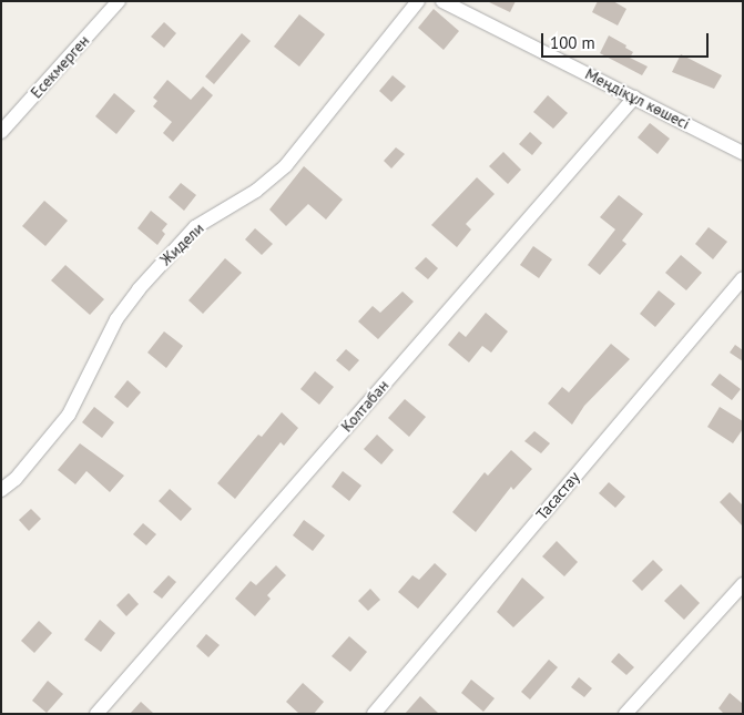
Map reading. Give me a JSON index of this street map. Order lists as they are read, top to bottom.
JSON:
{
  "streets": {
    "street": [
      "Eсекмерген",
      "Меңдіқұл көшесі",
      "Жидели",
      "Колтабан",
      "Тасастау"
    ]
  },
  "crossings": [
    ["Меңдіқұл көшесі", "Колтабан"]
  ],
  "scale_bar": "100 m"
}
